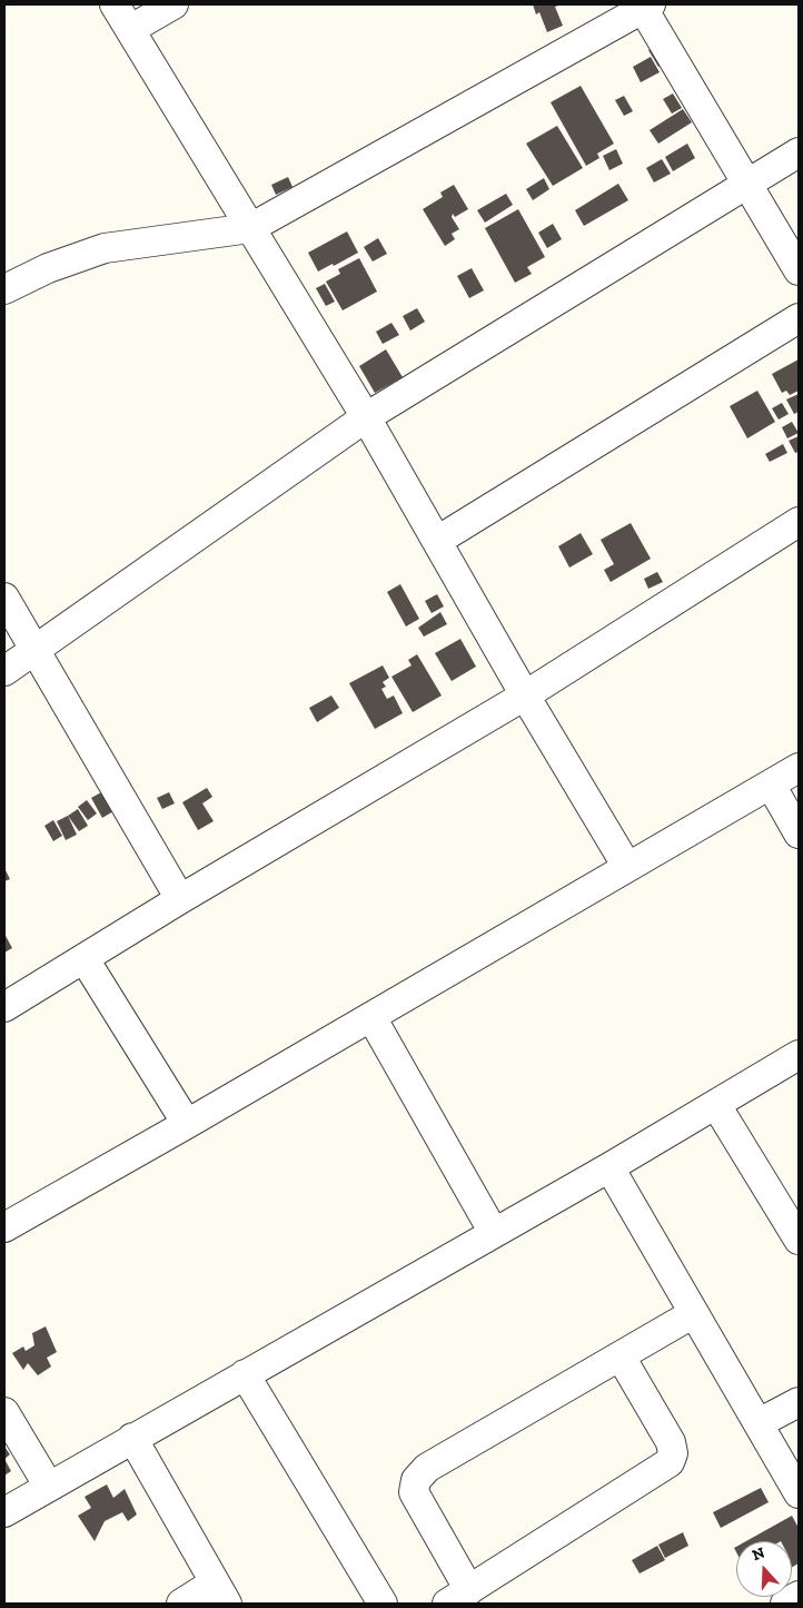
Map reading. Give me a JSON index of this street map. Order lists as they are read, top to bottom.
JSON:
{
  "north": "top"
}
